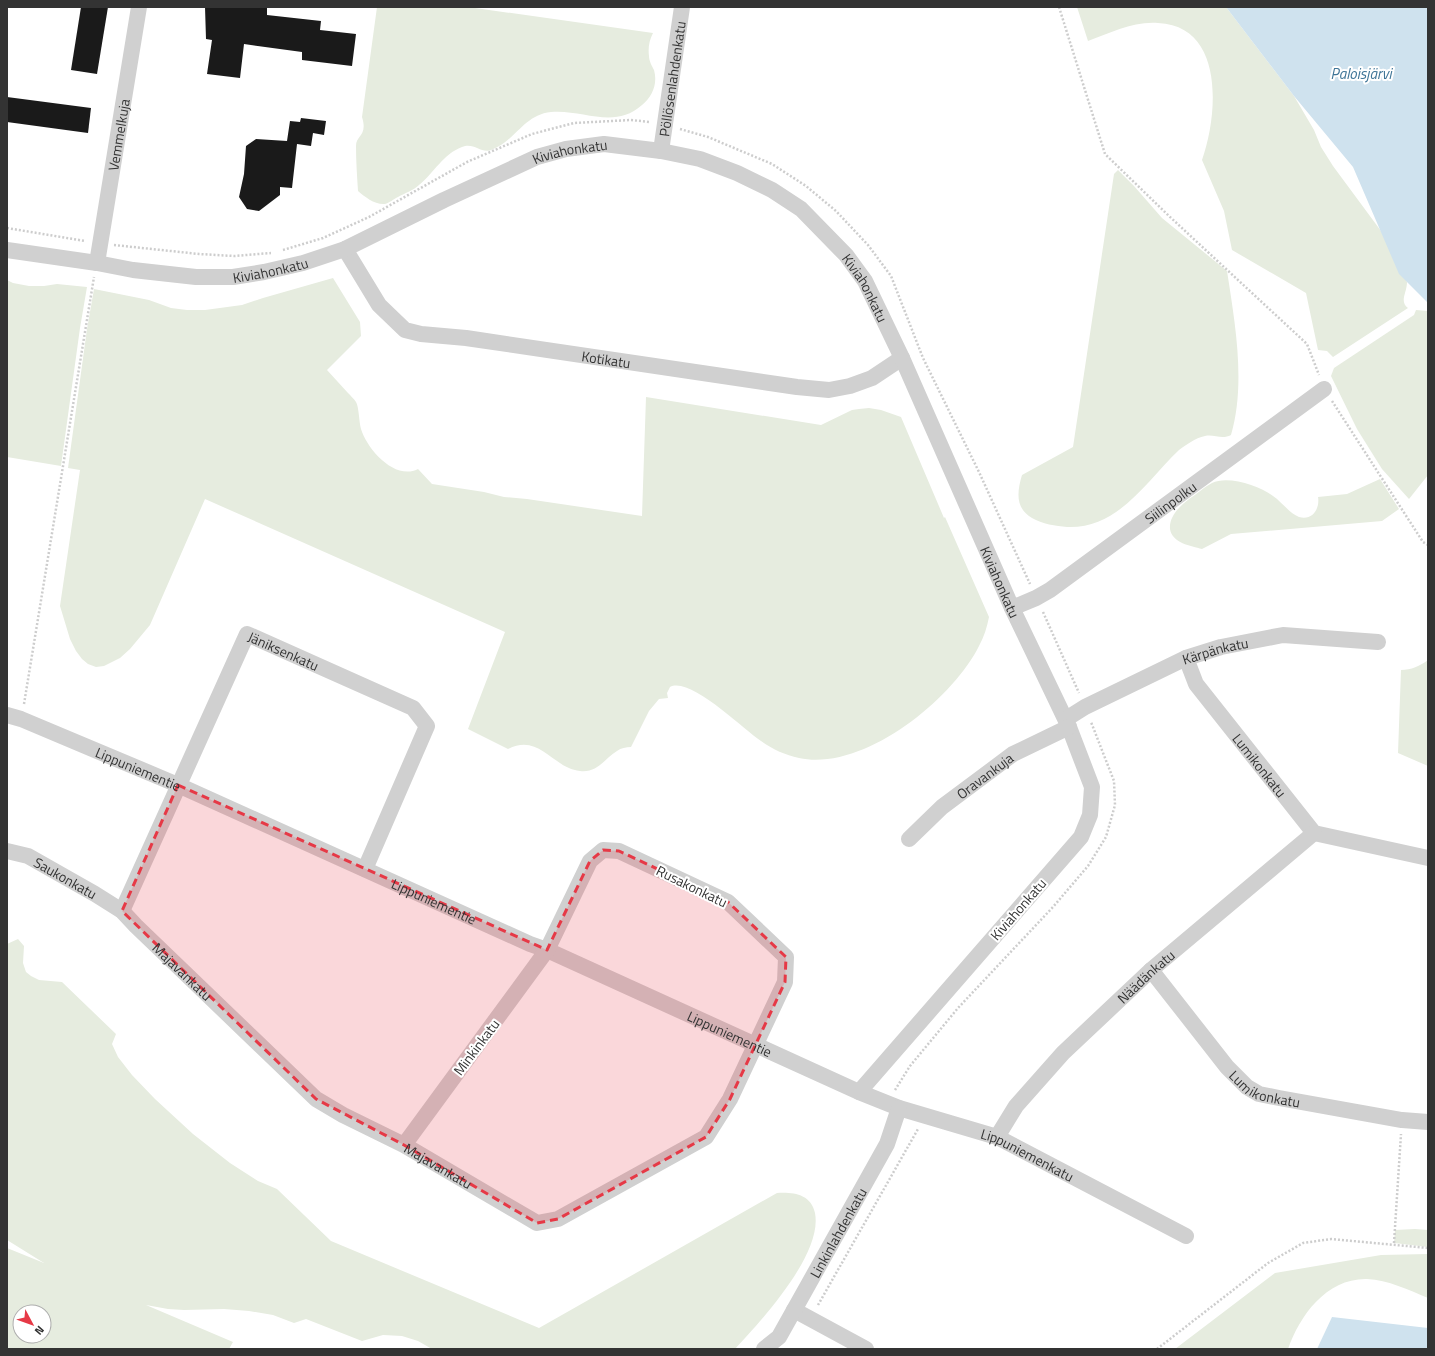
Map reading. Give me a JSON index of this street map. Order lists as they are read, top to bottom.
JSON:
{
  "streets": {
    "street": [
      "Pöllösenlahdenkatu",
      "Vemmelkuja",
      "Kiviahonkatu",
      "Kotikatu",
      "Siilinpolku",
      "Kärpänkatu",
      "Jäniksenkatu",
      "Lumikonkatu",
      "Lippuniementie",
      "Oravankuja",
      "Saukonkatu",
      "Rusakonkatu",
      "Majavankatu",
      "Näädänkatu",
      "Minkinkatu",
      "Lippuniemenkatu",
      "Linkinlahdenkatu"
    ]
  },
  "crossings": [
    ["Pöllösenlahdenkatu", "Kiviahonkatu"],
    ["Vemmelkuja", "Kiviahonkatu"],
    ["Kiviahonkatu", "Kotikatu"],
    ["Kiviahonkatu", "Siilinpolku"],
    ["Kiviahonkatu", "Kärpänkatu"],
    ["Kiviahonkatu", "Lippuniementie"],
    ["Kiviahonkatu", "Oravankuja"],
    ["Kiviahonkatu", "Lippuniemenkatu"],
    ["Kärpänkatu", "Lumikonkatu"],
    ["Kärpänkatu", "Oravankuja"],
    ["Jäniksenkatu", "Lippuniementie"],
    ["Jäniksenkatu", "Saukonkatu"],
    ["Jäniksenkatu", "Majavankatu"],
    ["Lumikonkatu", "Näädänkatu"],
    ["Lippuniementie", "Rusakonkatu"],
    ["Lippuniementie", "Majavankatu"],
    ["Lippuniementie", "Minkinkatu"],
    ["Lippuniementie", "Lippuniemenkatu"],
    ["Saukonkatu", "Majavankatu"],
    ["Rusakonkatu", "Majavankatu"],
    ["Rusakonkatu", "Minkinkatu"],
    ["Majavankatu", "Minkinkatu"],
    ["Näädänkatu", "Lippuniemenkatu"],
    ["Lippuniemenkatu", "Linkinlahdenkatu"]
  ],
  "water": ["Paloisjärvi"],
  "north": "bottom right"
}
